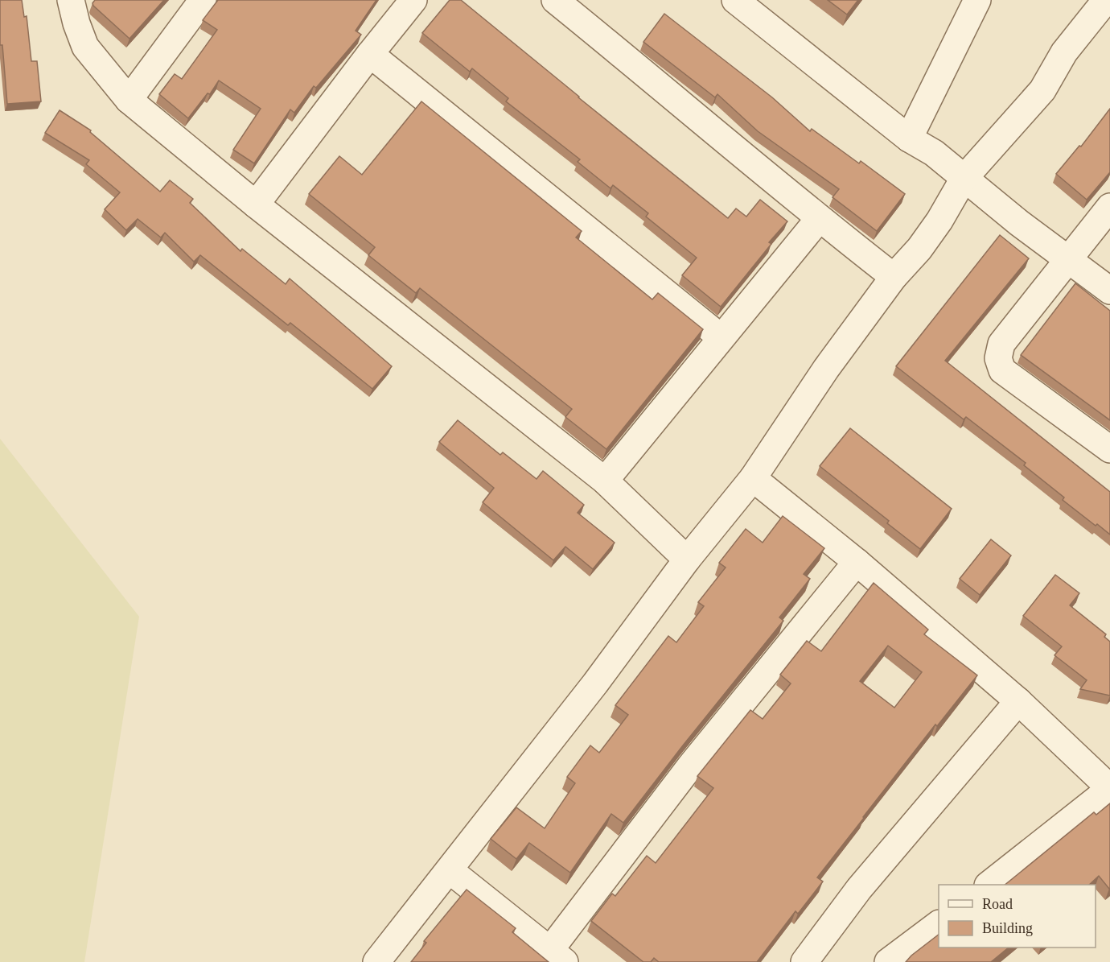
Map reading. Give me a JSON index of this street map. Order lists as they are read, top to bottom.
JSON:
{
  "legend": ["Road", "Building"]
}
